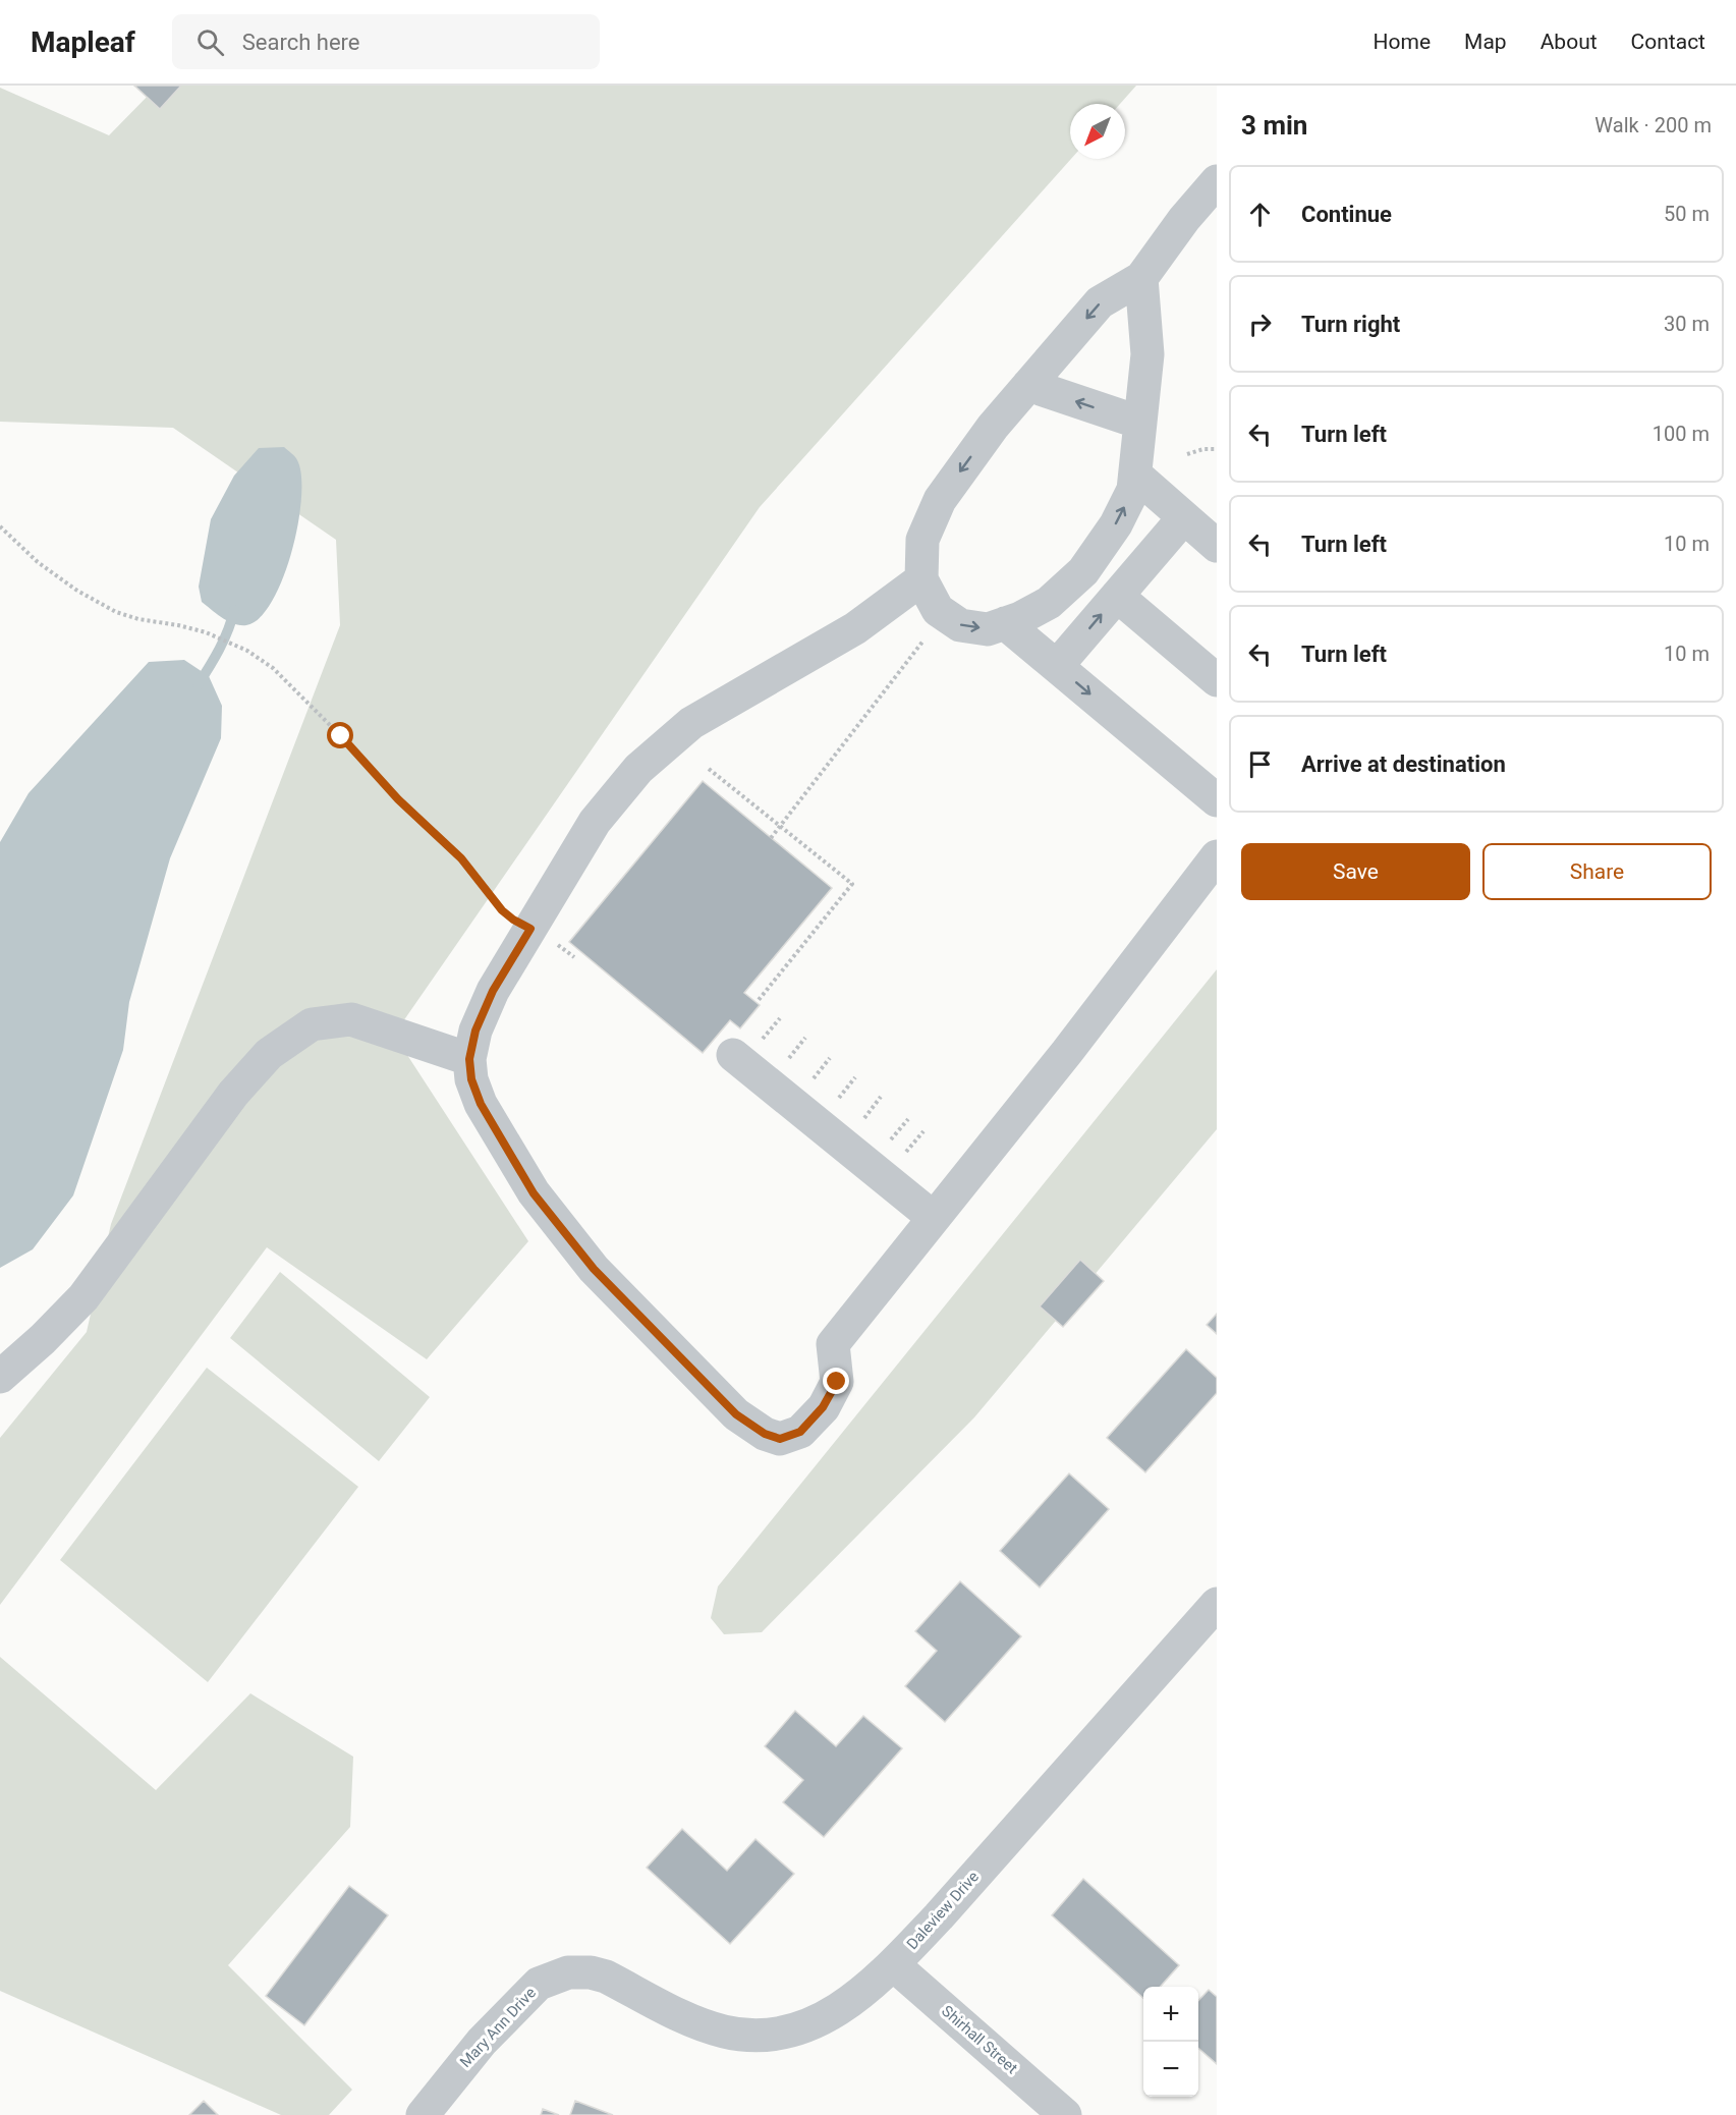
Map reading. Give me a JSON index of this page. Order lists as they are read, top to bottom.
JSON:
{
  "streets": {
    "street": ["Daleview Drive", "Mary Ann Drive", "Shirhall Street"]
  },
  "crossings": [
    ["Daleview Drive", "Mary Ann Drive"],
    ["Daleview Drive", "Shirhall Street"]
  ],
  "north": "bottom left",
  "page": {
    "header": "Mapleaf",
    "search": "Search here",
    "nav": [
      "Home",
      "Map",
      "About",
      "Contact"
    ],
    "heading": ["3 min", "Walk · 200 m"],
    "list": [
      ["Continue", "50 m"],
      ["Turn right", "30 m"],
      ["Turn left", "100 m"],
      ["Turn left", "10 m"],
      ["Turn left", "10 m"],
      "Arrive at destination"
    ],
    "buttons": ["Save", "Share"],
    "map_buttons": ["+", "−"]
  }
}
